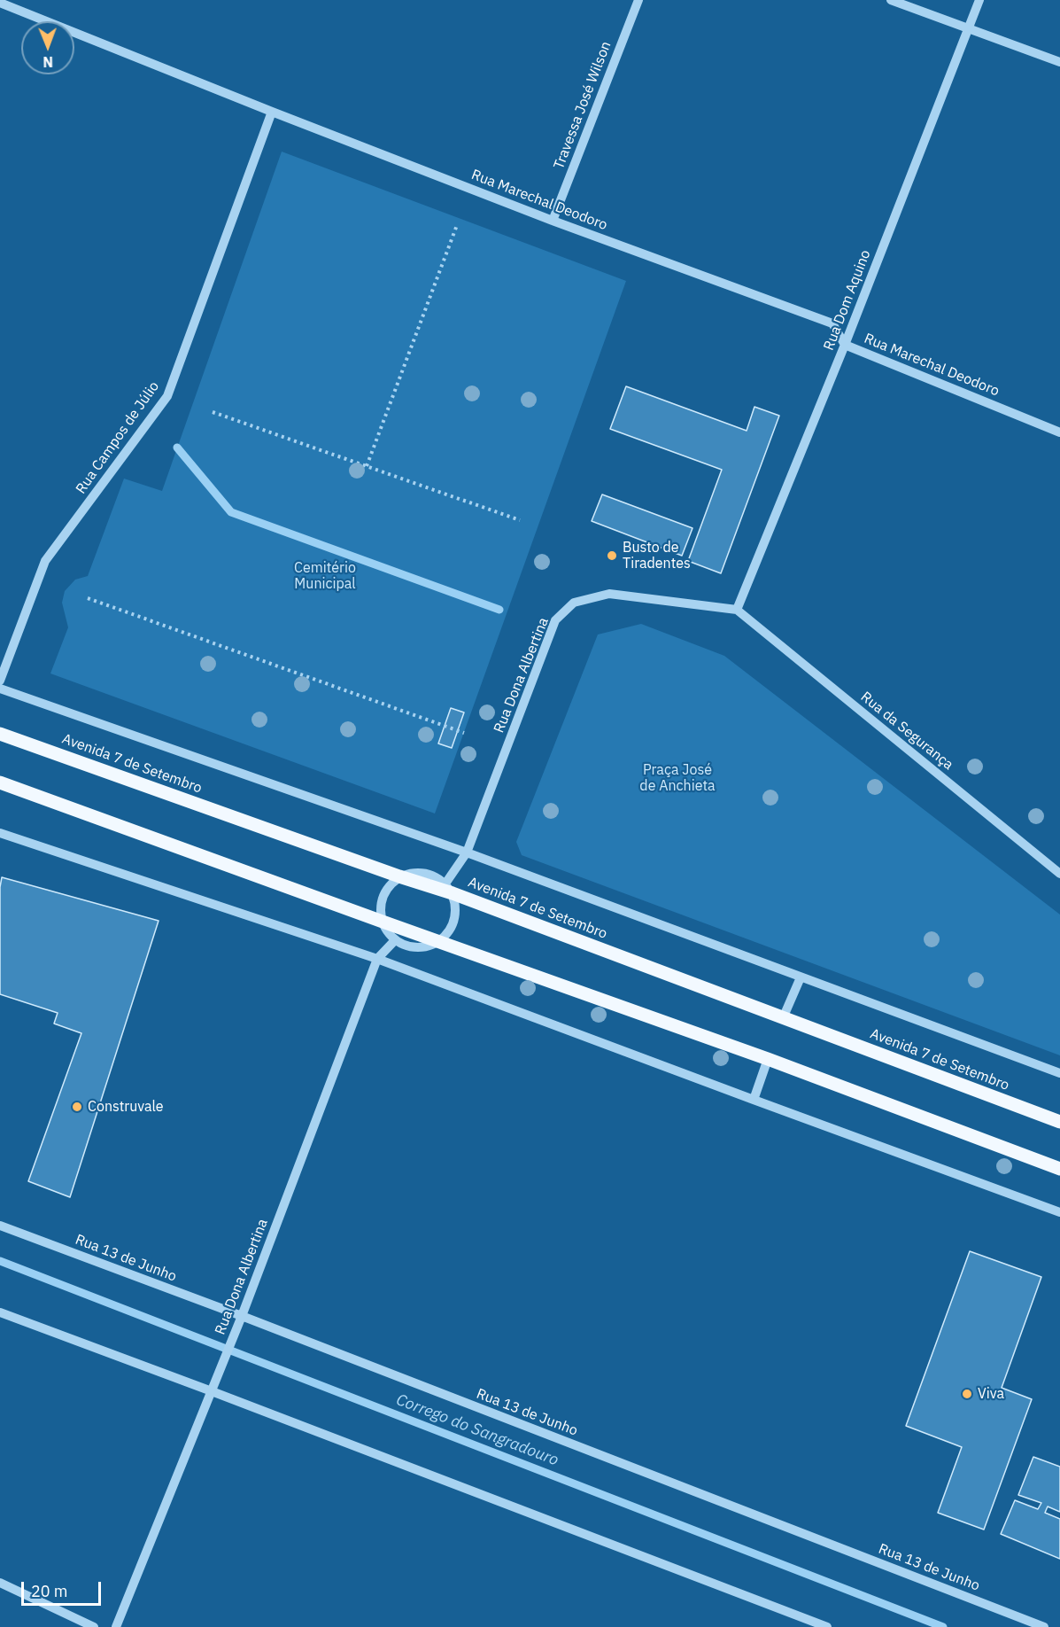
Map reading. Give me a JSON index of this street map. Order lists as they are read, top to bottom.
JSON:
{
  "streets": {
    "main road": ["Avenida 7 de Setembro"],
    "street": [
      "Travessa José Wilson",
      "Rua Marechal Deodoro",
      "Rua Dom Aquino",
      "Rua Campos de Júlio",
      "Rua Dona Albertina",
      "Rua da Segurança",
      "Rua 13 de Junho"
    ]
  },
  "crossings": [
    ["Travessa José Wilson", "Rua Marechal Deodoro"],
    ["Rua Marechal Deodoro", "Rua Dom Aquino"],
    ["Rua Marechal Deodoro", "Rua Campos de Júlio"],
    ["Rua Dom Aquino", "Rua Dona Albertina"],
    ["Rua Dom Aquino", "Rua da Segurança"],
    ["Rua Dona Albertina", "Rua da Segurança"],
    ["Rua Dona Albertina", "Avenida 7 de Setembro"],
    ["Rua Dona Albertina", "Rua 13 de Junho"]
  ],
  "water": ["Corrego do Sangradouro"],
  "parks": ["Cemitério Municipal", "Praça José de Anchieta"],
  "places": ["Busto de Tiradentes", "Construvale", "Viva"],
  "scale_bar": "20 m",
  "north": "bottom"
}
